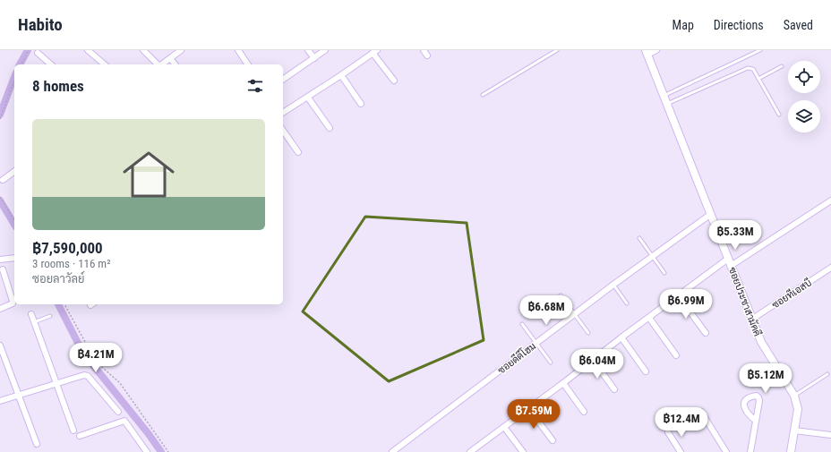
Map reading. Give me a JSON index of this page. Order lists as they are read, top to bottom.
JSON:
{
  "streets": {
    "street": ["ซอยทีเอสบี", "ซอยประชาสามัคคี", "ซอยดีดีโฮม"]
  },
  "crossings": [
    ["ซอยทีเอสบี", "ซอยประชาสามัคคี"],
    ["ซอยประชาสามัคคี", "ซอยดีดีโฮม"]
  ],
  "page": {
    "header": "Habito",
    "nav": ["Map", "Directions", "Saved"],
    "heading": "8 homes",
    "list": [
      {
        "name": "฿7,590,000",
        "note": "3 rooms · 116 m² · ซอยลาวัลย์"
      }
    ],
    "price": [
      "฿5.33M",
      "฿6.99M",
      "฿6.68M",
      "฿4.21M",
      "฿6.04M",
      "฿5.12M",
      "฿7.59M",
      "฿12.4M"
    ]
  }
}
